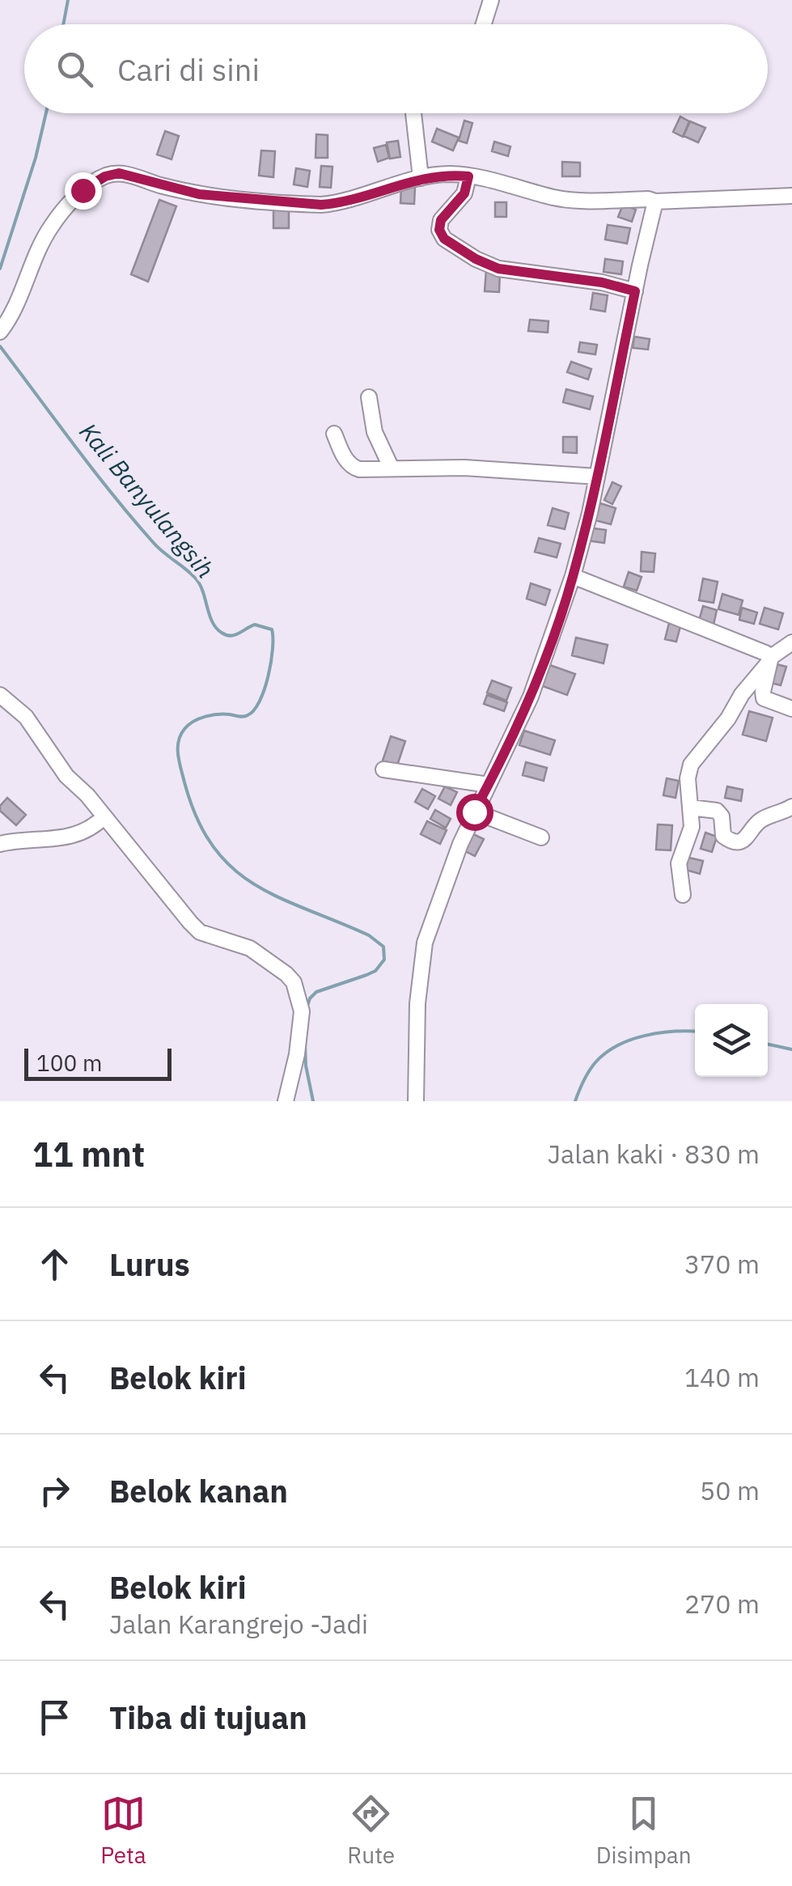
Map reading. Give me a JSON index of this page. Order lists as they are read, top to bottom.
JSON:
{
  "water": ["Kali Banyulangsih"],
  "scale_bar": "100 m",
  "page": {
    "search": "Cari di sini",
    "scale": "100 m",
    "heading": ["11 mnt", "Jalan kaki · 830 m"],
    "list": [
      ["Lurus", "370 m"],
      ["Belok kiri", "140 m"],
      ["Belok kanan", "50 m"],
      ["Belok kiri", "Jalan Karangrejo -Jadi", "270 m"],
      "Tiba di tujuan"
    ],
    "nav": ["Peta", "Rute", "Disimpan"]
  }
}
